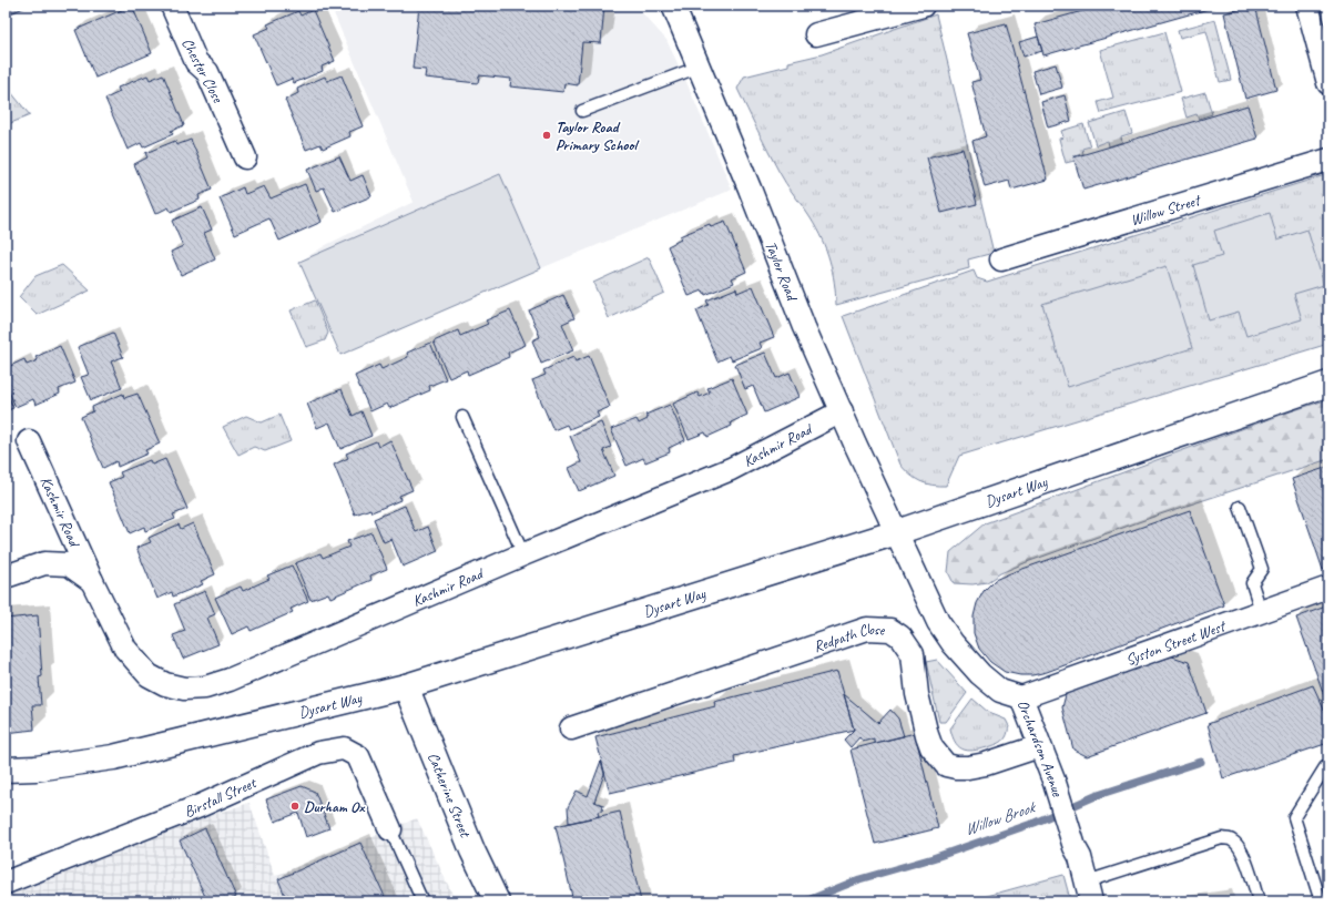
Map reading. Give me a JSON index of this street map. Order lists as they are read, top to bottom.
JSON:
{
  "streets": {
    "street": [
      "Chester Close",
      "Willow Street",
      "Taylor Road",
      "Kashmir Road",
      "Dysart Way",
      "Redpath Close",
      "Syston Street West",
      "Orchardson Avenue",
      "Catherine Street",
      "Birstall Street"
    ]
  },
  "crossings": [
    ["Taylor Road", "Kashmir Road"],
    ["Taylor Road", "Dysart Way"],
    ["Taylor Road", "Orchardson Avenue"],
    ["Dysart Way", "Orchardson Avenue"],
    ["Dysart Way", "Catherine Street"],
    ["Redpath Close", "Orchardson Avenue"],
    ["Syston Street West", "Orchardson Avenue"]
  ],
  "water": ["Willow Brook"],
  "places": ["Taylor Road Primary School", "Durham Ox"]
}
